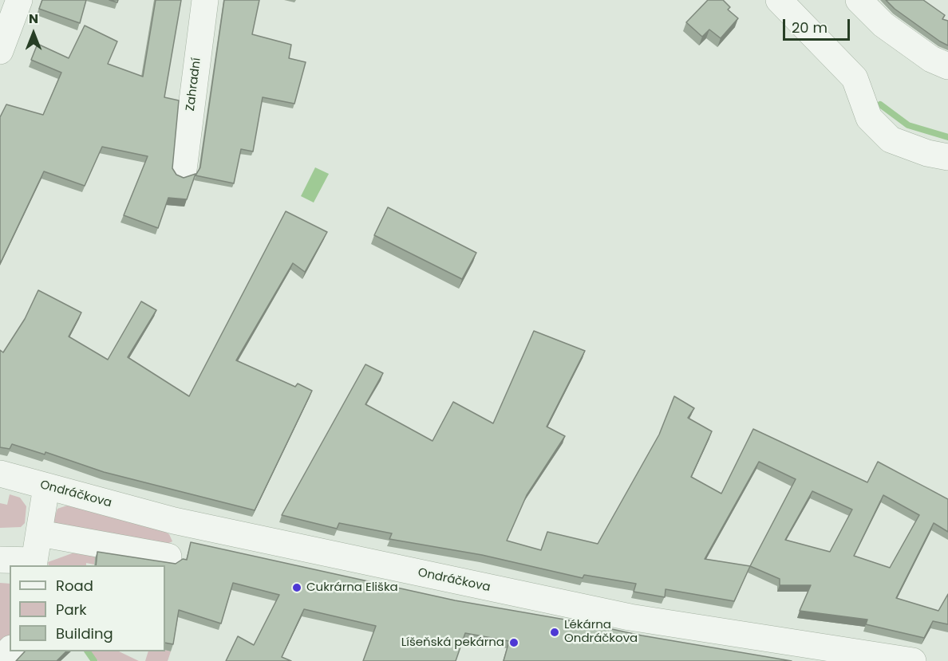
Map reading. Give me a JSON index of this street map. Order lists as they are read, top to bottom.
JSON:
{
  "streets": {
    "street": ["Zahradní", "Ondráčkova"]
  },
  "places": ["Cukrárna Eliška", "Lékárna Ondráčkova", "Líšeňská pekárna"],
  "legend": ["Road", "Park", "Building"],
  "scale_bar": "20 m",
  "north": "top"
}
